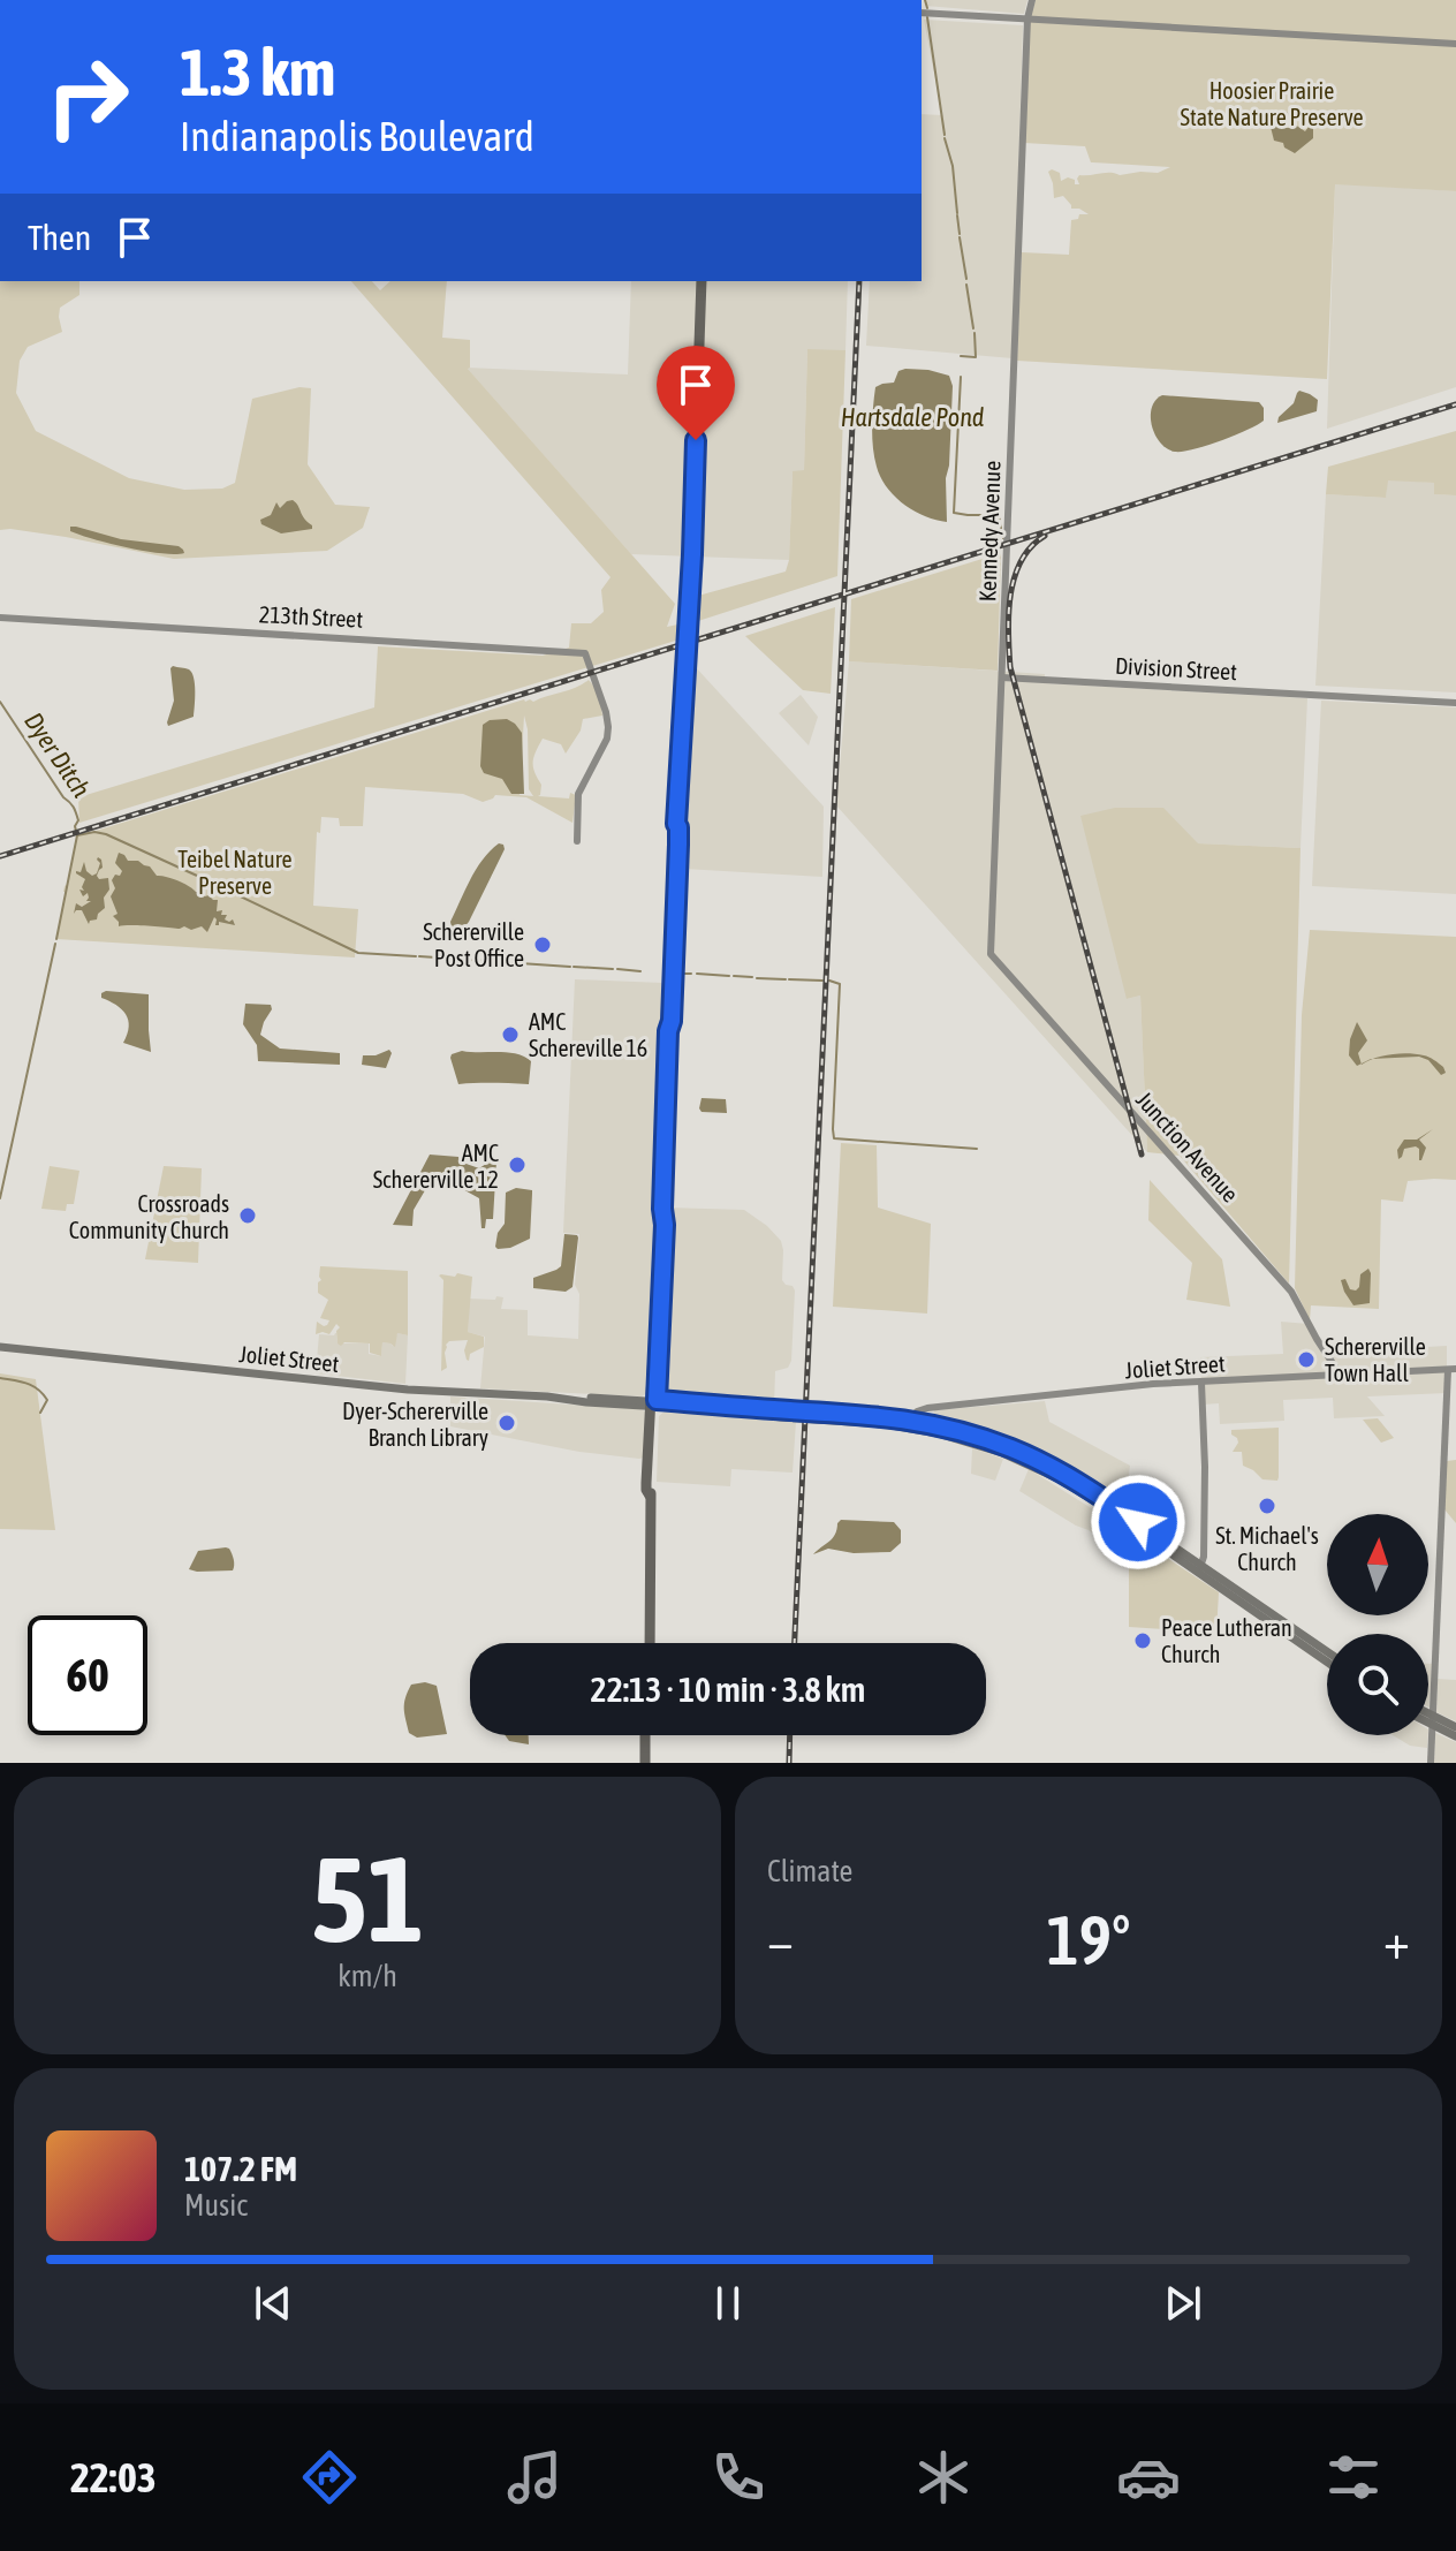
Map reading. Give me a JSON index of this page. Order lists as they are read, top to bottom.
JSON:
{
  "streets": {
    "main road": ["Joliet Street"],
    "street": [
      "Kennedy Avenue",
      "213th Street",
      "Division Street",
      "Junction Avenue"
    ]
  },
  "crossings": [
    ["Kennedy Avenue", "Division Street"],
    ["Kennedy Avenue", "Junction Avenue"],
    ["Junction Avenue", "Joliet Street"]
  ],
  "water": ["Hartsdale Pond", "Dyer Ditch"],
  "parks": ["Hoosier Prairie State Nature Preserve", "Teibel Nature Preserve"],
  "places": [
    "Schererville Post Office",
    "AMC Schereville 16",
    "AMC Schererville 12",
    "Crossroads Community Church",
    "Schererville Town Hall",
    "Dyer-Schererville Branch Library",
    "St. Michael's Church",
    "Peace Lutheran Church"
  ],
  "north": "top",
  "page": {
    "turn": ["1.3 km", "Indianapolis Boulevard"],
    "then": "Then",
    "limit": "60",
    "trip": "22:13 · 10 min · 3.8 km",
    "tile": [
      ["51", "km/h"],
      "Climate"
    ],
    "heat": ["−", "19°", "+"],
    "song": ["107.2 FM", "Music"],
    "tabs": "22:03"
  }
}
